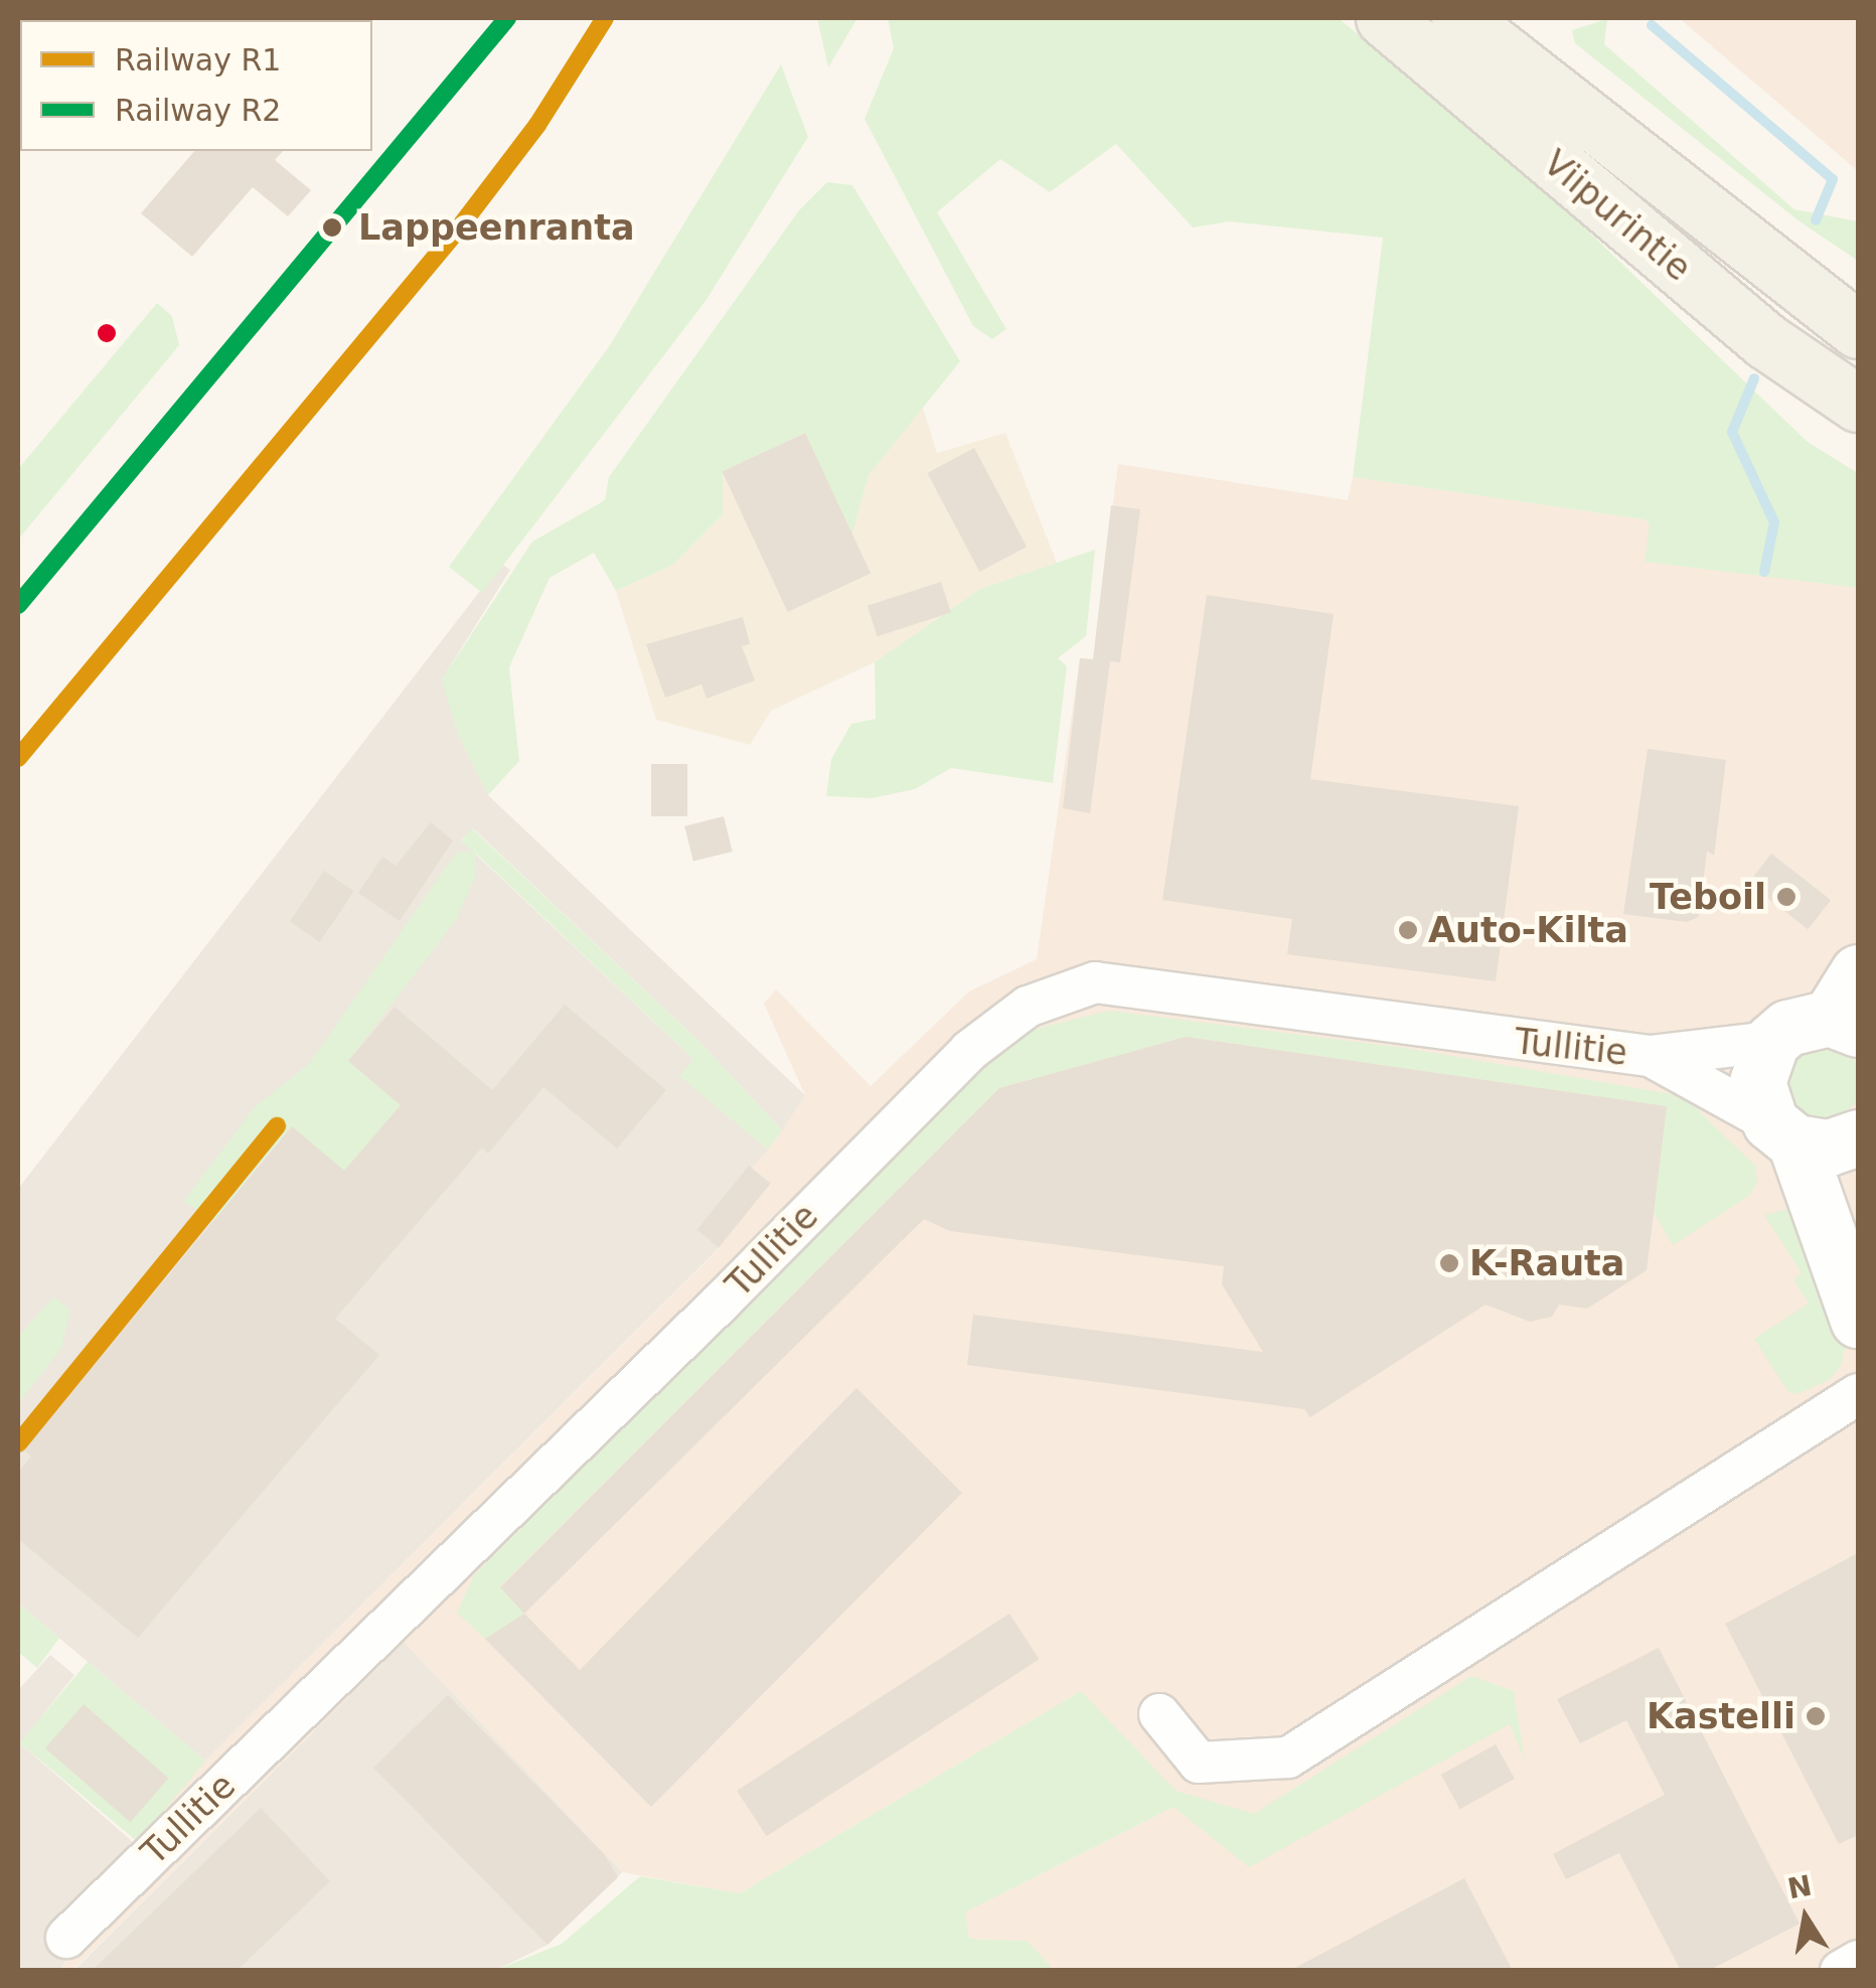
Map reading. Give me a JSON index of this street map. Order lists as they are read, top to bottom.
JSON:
{
  "streets": {
    "main road": ["Viipurintie"],
    "street": ["Tullitie"]
  },
  "places": [
    "Lappeenranta",
    "Teboil",
    "Auto-Kilta",
    "K-Rauta",
    "Kastelli"
  ],
  "lines": ["rail line R1", "rail line R2"],
  "legend": ["Railway R1", "Railway R2"],
  "north": "top"
}
